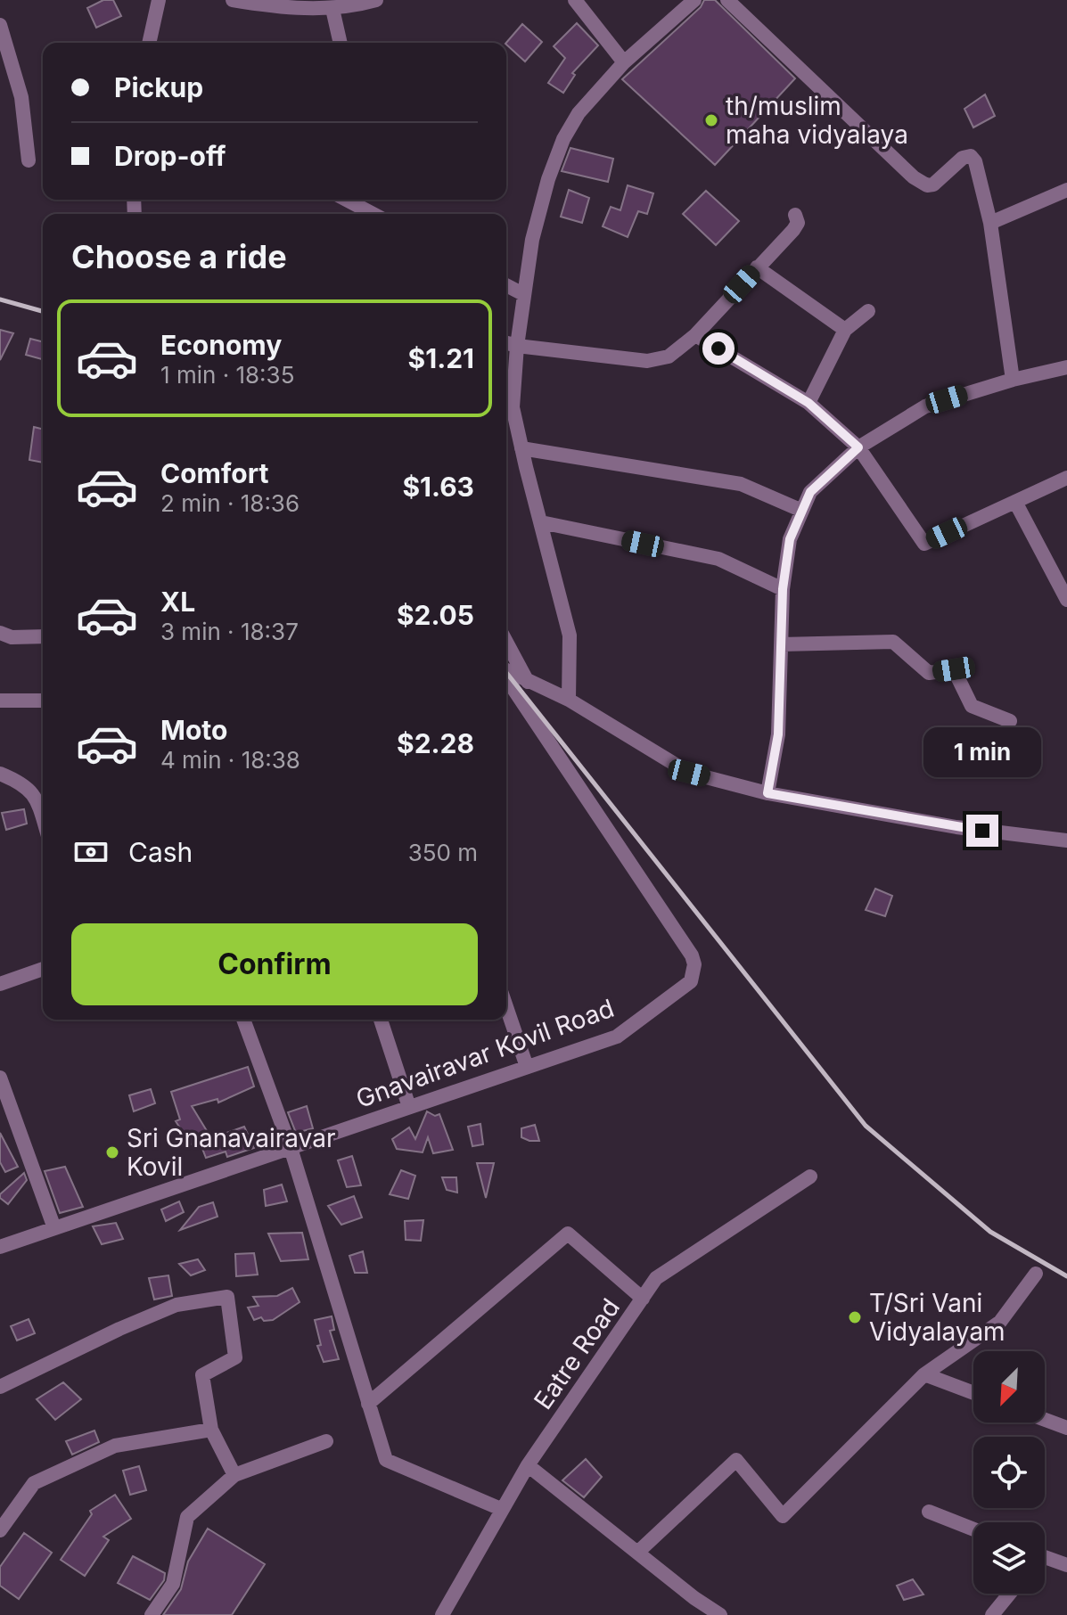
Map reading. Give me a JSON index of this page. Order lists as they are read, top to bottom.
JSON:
{
  "streets": {
    "street": ["Gnavairavar Kovil Road", "Eatre Road"]
  },
  "places": ["th/muslim maha vidyalaya", "Sri Gnanavairavar Kovil", "T/Sri Vani Vidyalayam"],
  "north": "bottom left",
  "page": {
    "banner": ["Pickup", "Drop-off"],
    "heading": "Choose a ride",
    "list": [
      {
        "name": "Economy",
        "note": "1 min · 18:35",
        "value": "$1.21"
      },
      {
        "name": "Comfort",
        "note": "2 min · 18:36",
        "value": "$1.63"
      },
      {
        "name": "XL",
        "note": "3 min · 18:37",
        "value": "$2.05"
      },
      {
        "name": "Moto",
        "note": "4 min · 18:38",
        "value": "$2.28"
      }
    ],
    "bubble": "1 min",
    "pay": ["Cash", "350 m"],
    "buttons": "Confirm"
  }
}
